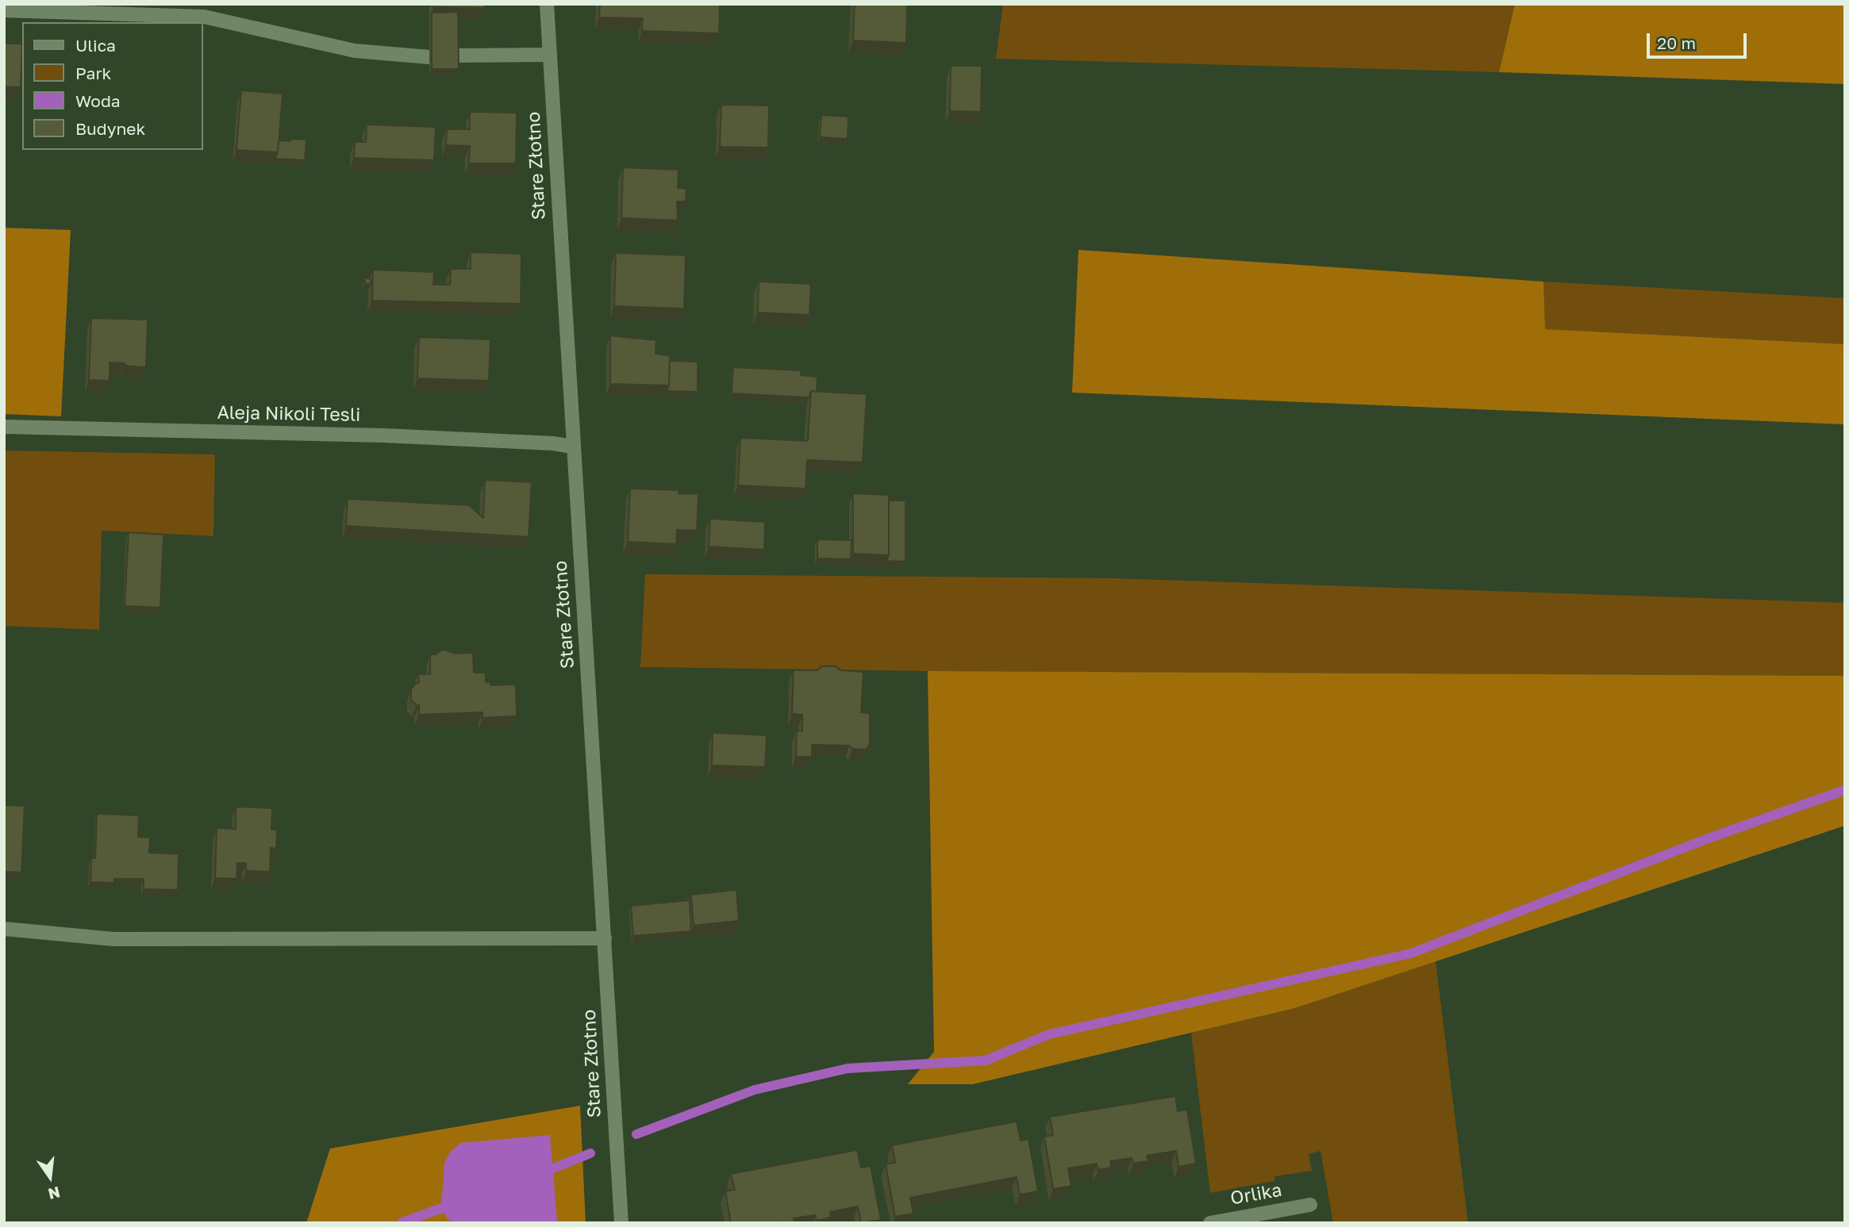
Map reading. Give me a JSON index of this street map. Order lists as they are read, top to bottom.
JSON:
{
  "streets": {
    "street": ["Stare Złotno", "Aleja Nikoli Tesli", "Orlika"]
  },
  "crossings": [
    ["Stare Złotno", "Aleja Nikoli Tesli"]
  ],
  "legend": [
    "Ulica",
    "Park",
    "Woda",
    "Budynek"
  ],
  "scale_bar": "20 m",
  "north": "bottom"
}
